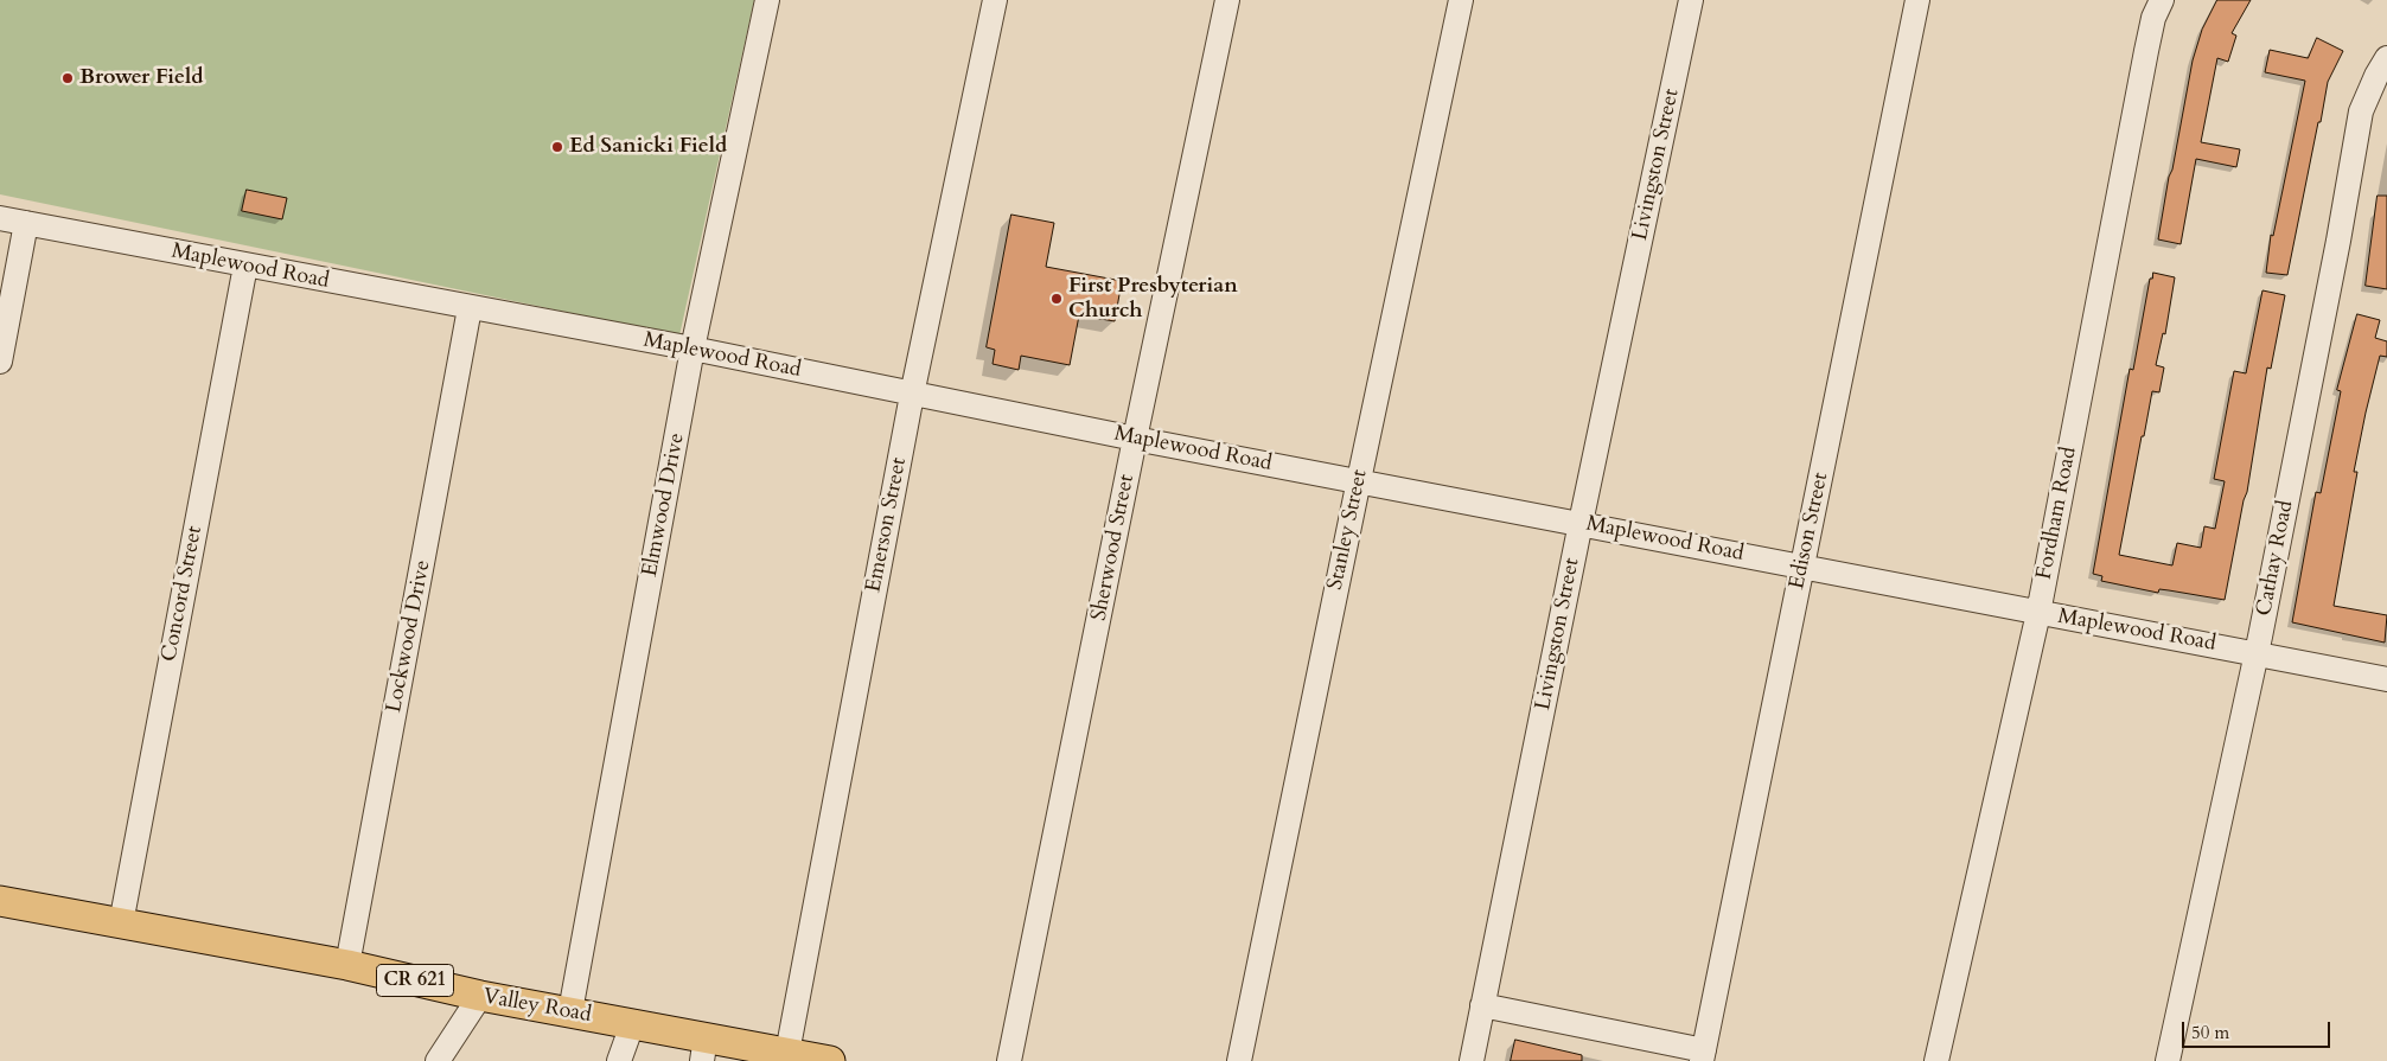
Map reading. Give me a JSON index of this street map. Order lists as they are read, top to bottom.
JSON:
{
  "streets": {
    "main road": ["CR 621", "Valley Road"],
    "street": [
      "Livingston Street",
      "Maplewood Road",
      "Elmwood Drive",
      "Fordham Road",
      "Emerson Street",
      "Stanley Street",
      "Edison Street",
      "Sherwood Street",
      "Cathay Road",
      "Concord Street",
      "Lockwood Drive"
    ]
  },
  "crossings": [
    ["Livingston Street", "Maplewood Road"],
    ["Maplewood Road", "Elmwood Drive"],
    ["Maplewood Road", "Fordham Road"],
    ["Maplewood Road", "Emerson Street"],
    ["Maplewood Road", "Stanley Street"],
    ["Maplewood Road", "Edison Street"],
    ["Maplewood Road", "Sherwood Street"],
    ["Maplewood Road", "Cathay Road"],
    ["Maplewood Road", "Concord Street"],
    ["Maplewood Road", "Lockwood Drive"],
    ["Elmwood Drive", "Valley Road"],
    ["Emerson Street", "Valley Road"],
    ["Concord Street", "Valley Road"],
    ["Lockwood Drive", "Valley Road"]
  ],
  "places": ["Brower Field", "Ed Sanicki Field", "First Presbyterian Church"],
  "scale_bar": "50 m"
}
